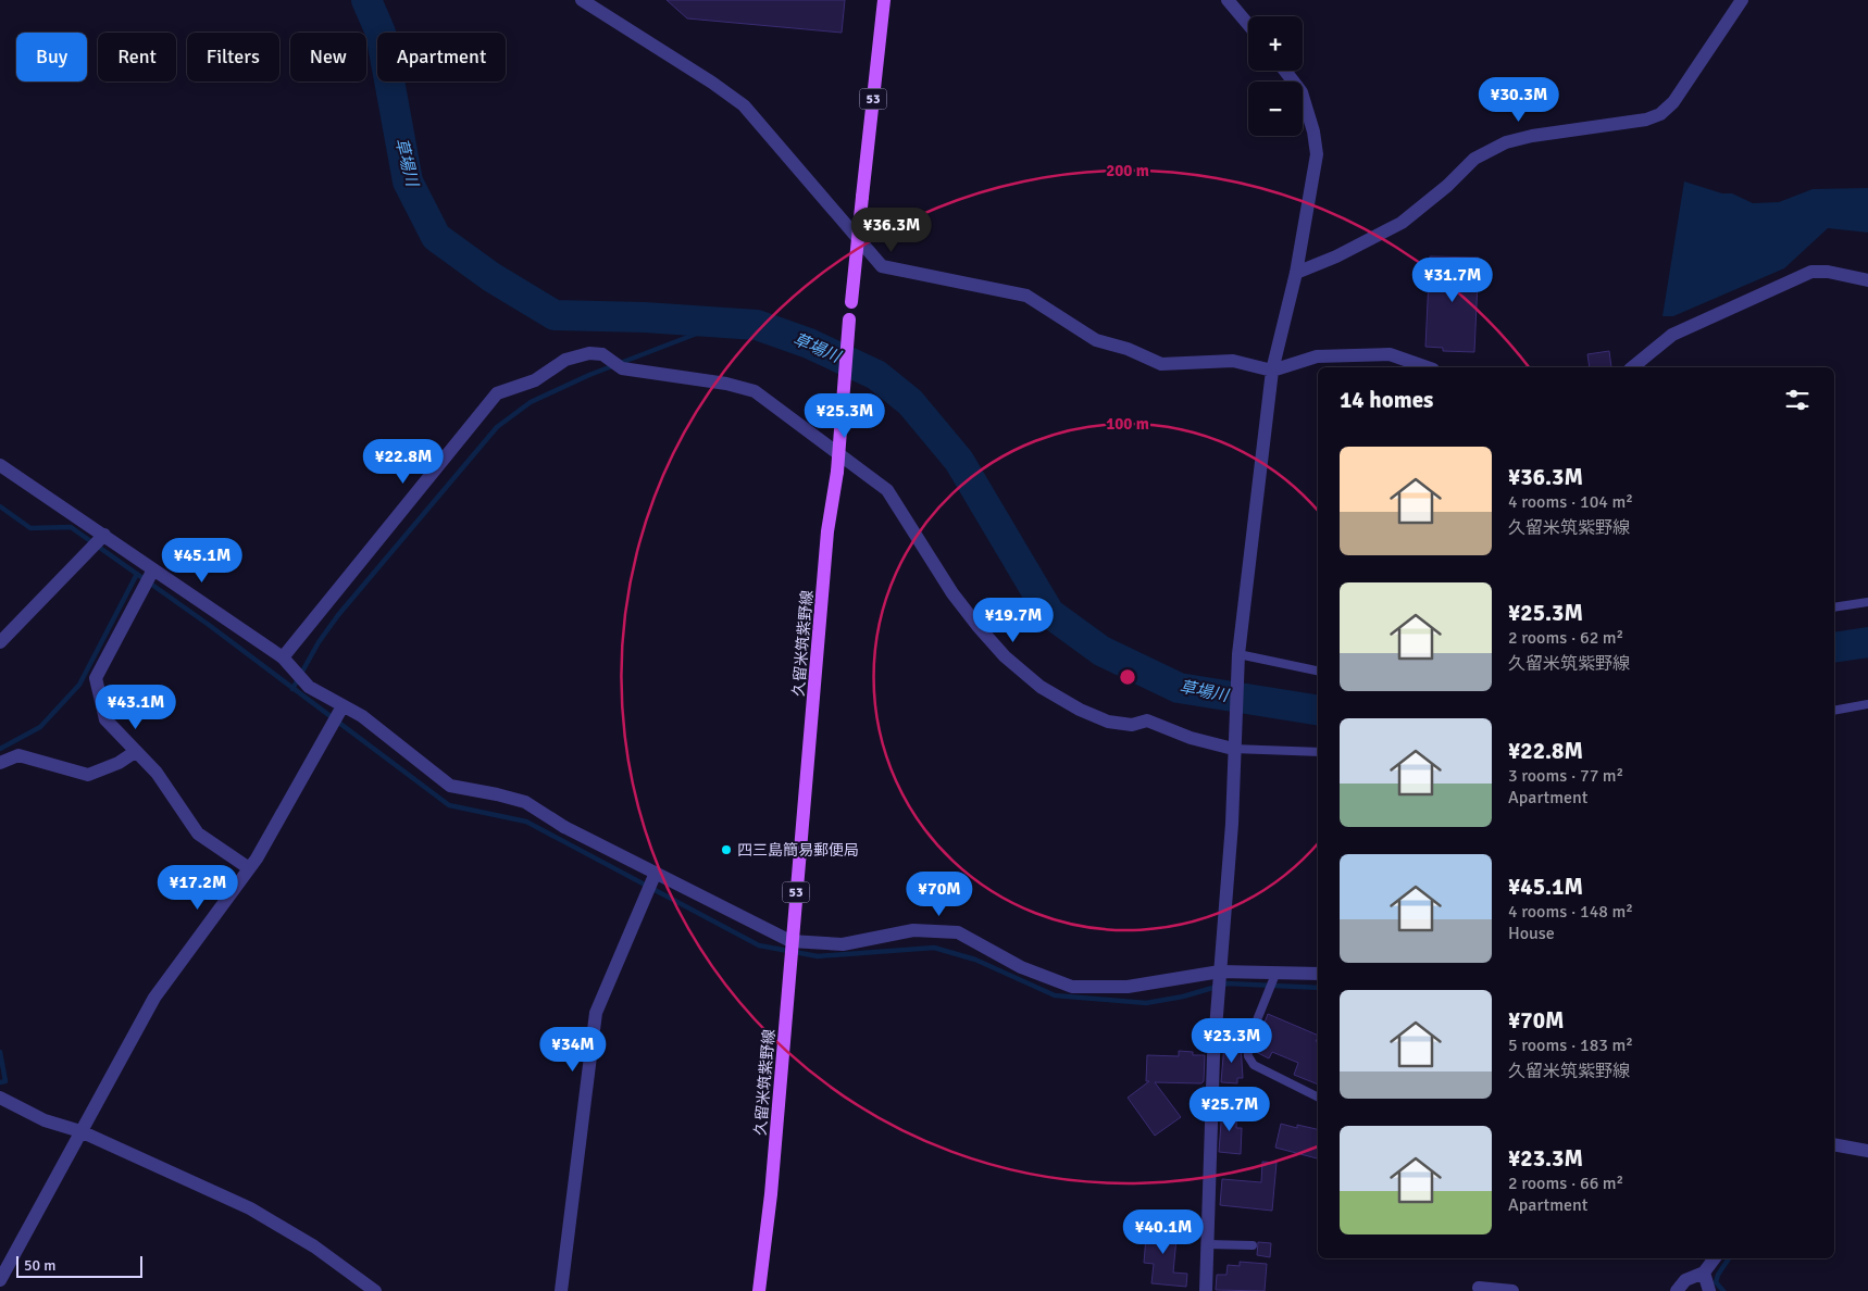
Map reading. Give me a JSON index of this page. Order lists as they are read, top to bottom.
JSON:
{
  "streets": {
    "main road": ["53", "久留米筑紫野線"]
  },
  "water": ["草場川"],
  "places": ["四三島簡易郵便局"],
  "scale_bar": "50 m",
  "page": {
    "map_buttons": ["+", "−"],
    "chip": [
      "Buy",
      "Rent",
      "Filters",
      "New",
      "Apartment"
    ],
    "price": [
      "¥30.3M",
      "¥36.3M",
      "¥31.7M",
      "¥25.3M",
      "¥22.8M",
      "¥45.1M",
      "¥19.7M",
      "¥43.1M",
      "¥17.2M",
      "¥70M",
      "¥23.3M",
      "¥34M",
      "¥25.7M",
      "¥40.1M"
    ],
    "heading": "14 homes",
    "list": [
      {
        "name": "¥36.3M",
        "note": "4 rooms · 104 m² · 久留米筑紫野線"
      },
      {
        "name": "¥25.3M",
        "note": "2 rooms · 62 m² · 久留米筑紫野線"
      },
      {
        "name": "¥22.8M",
        "note": "3 rooms · 77 m² · Apartment"
      },
      {
        "name": "¥45.1M",
        "note": "4 rooms · 148 m² · House"
      },
      {
        "name": "¥70M",
        "note": "5 rooms · 183 m² · 久留米筑紫野線"
      },
      {
        "name": "¥23.3M",
        "note": "2 rooms · 66 m² · Apartment"
      }
    ],
    "scale": "50 m"
  },
  "rings": ["200 m", "100 m"]
}
